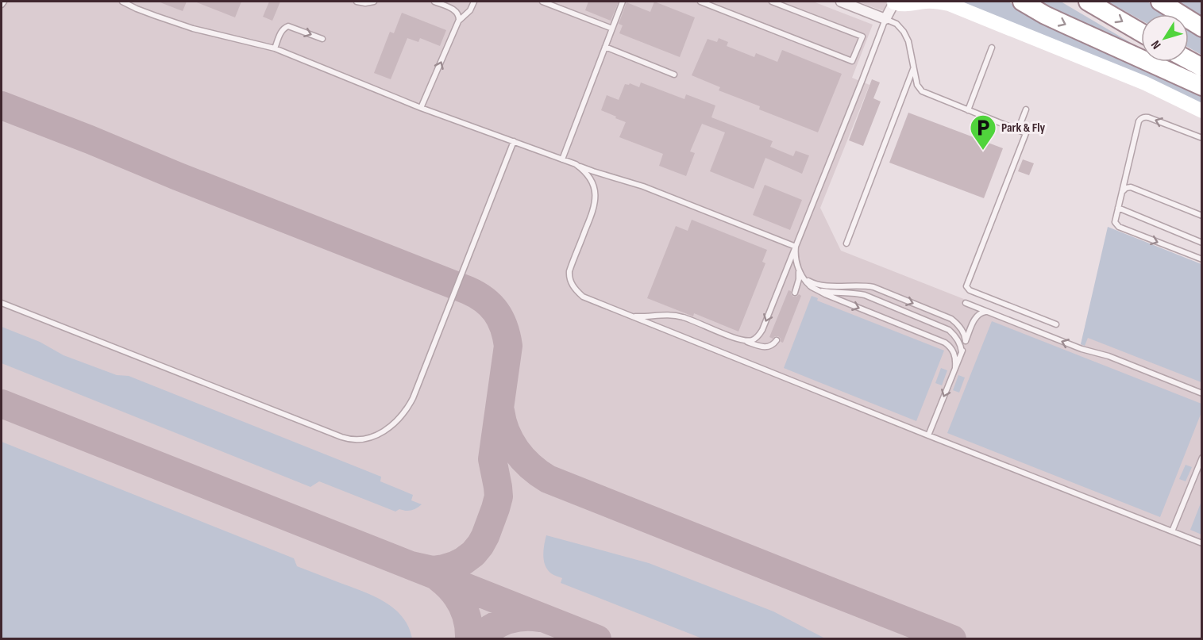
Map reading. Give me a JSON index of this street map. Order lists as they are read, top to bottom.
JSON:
{
  "places": {
    "parking": ["Park & Fly"]
  },
  "north": "bottom left"
}
